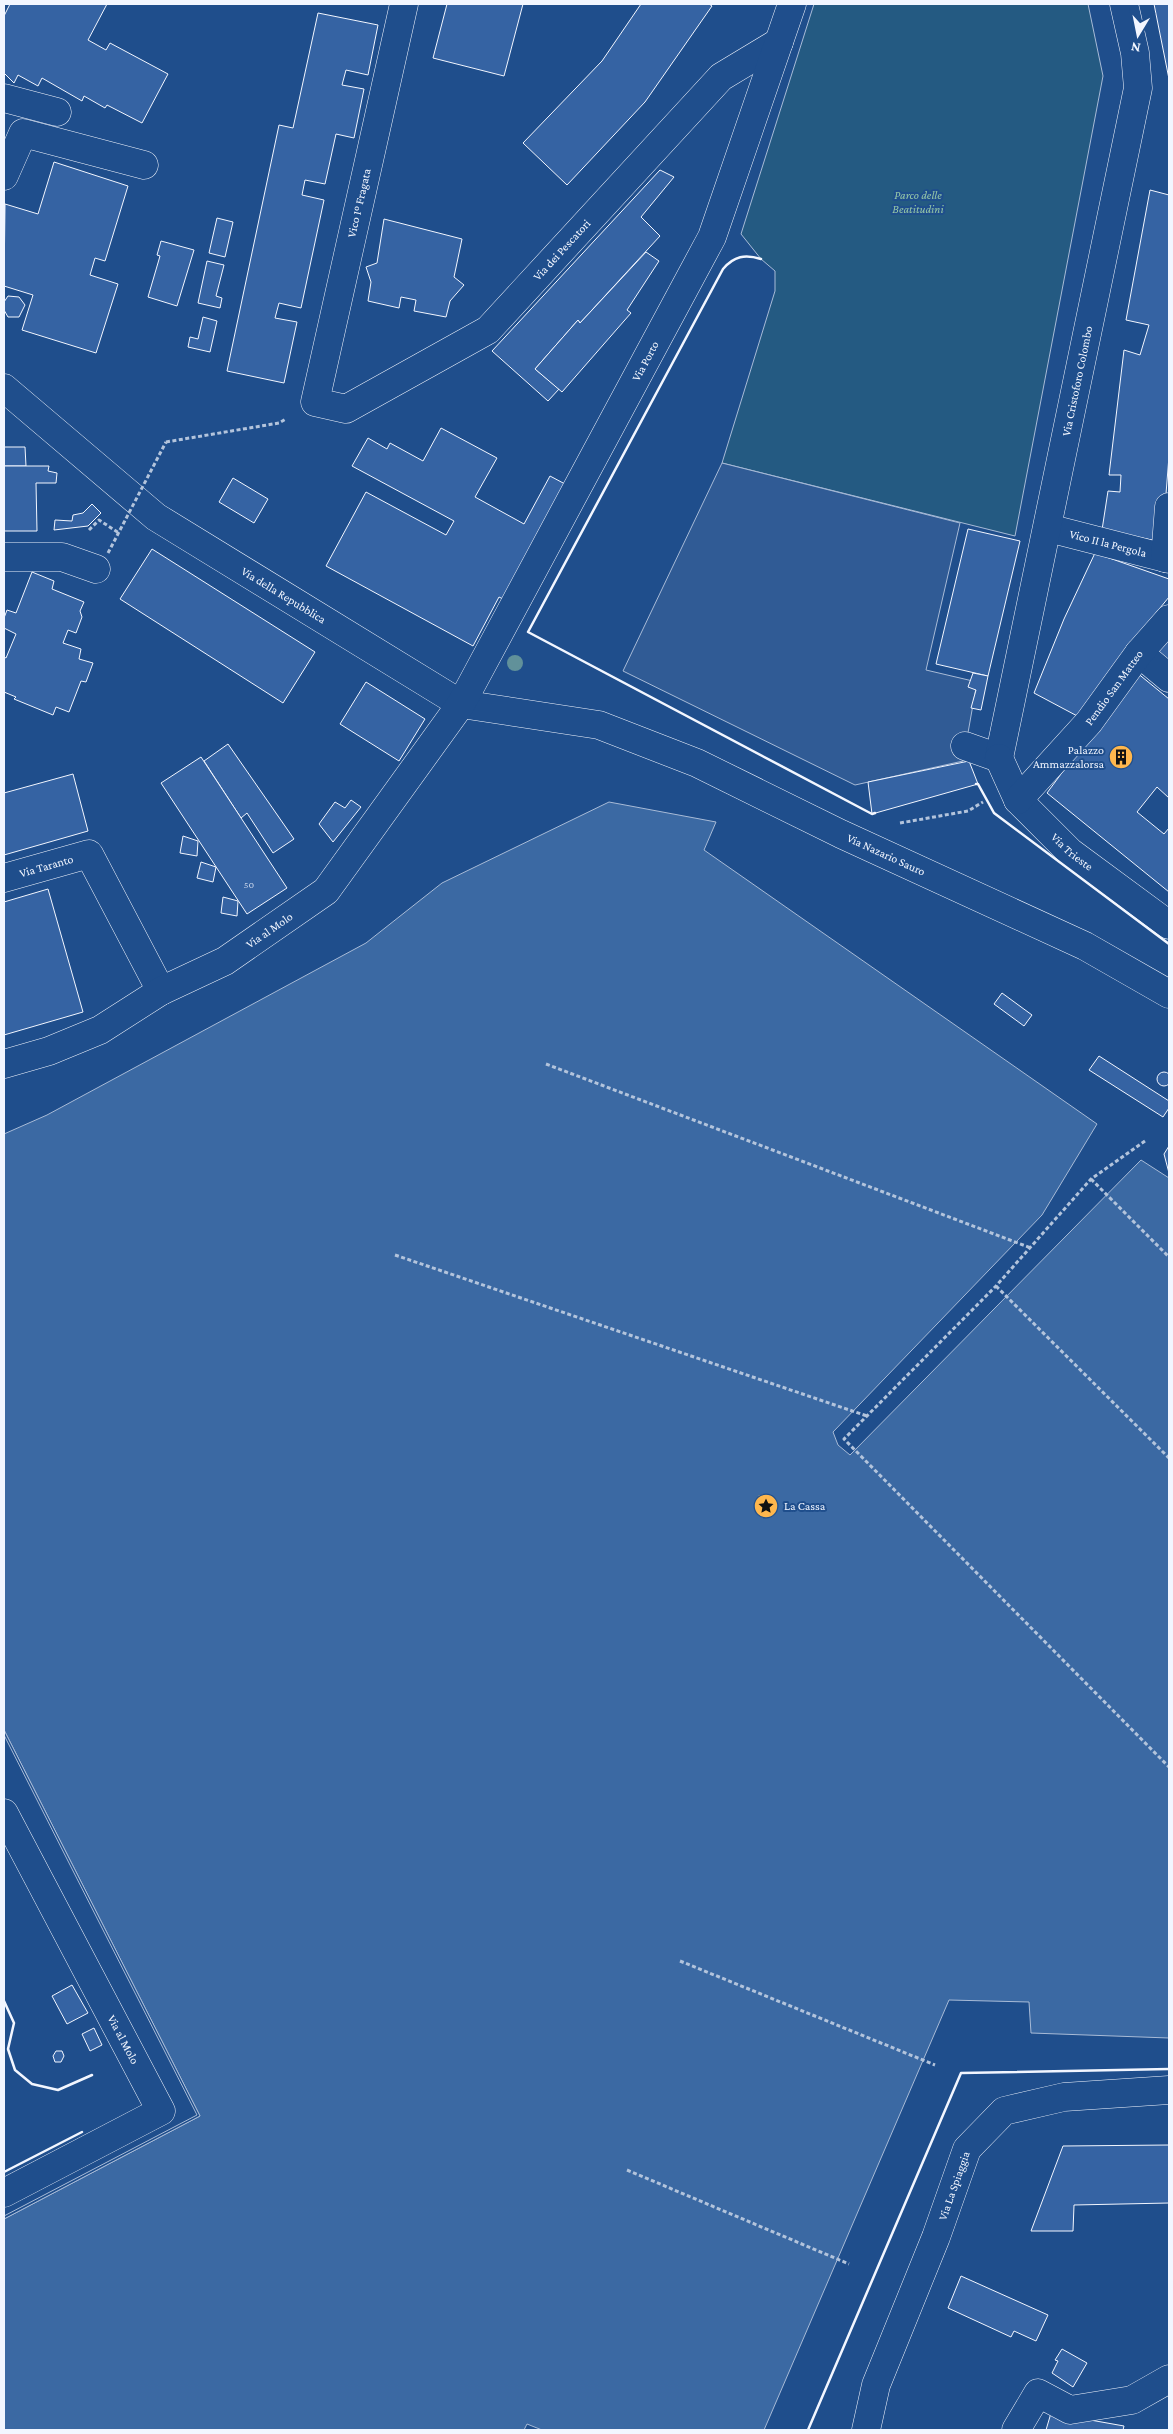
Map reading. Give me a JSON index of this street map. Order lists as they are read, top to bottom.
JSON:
{
  "streets": {
    "street": [
      "Vico 1º Fragata",
      "Via dei Pescatori",
      "Via Porto",
      "Via Cristoforo Colombo",
      "Vico II la Pergola",
      "Via della Repubblica",
      "Pendio San Matteo",
      "Via Trieste",
      "Via Nazario Sauro",
      "Via Taranto",
      "Via al Molo",
      "Via La Spiaggia"
    ]
  },
  "crossings": [
    ["Vico 1º Fragata", "Via dei Pescatori"],
    ["Via dei Pescatori", "Via Porto"],
    ["Via Porto", "Via della Repubblica"],
    ["Via Porto", "Via al Molo"],
    ["Via Cristoforo Colombo", "Vico II la Pergola"],
    ["Via Cristoforo Colombo", "Via Trieste"],
    ["Via della Repubblica", "Via Nazario Sauro"],
    ["Via della Repubblica", "Via al Molo"],
    ["Pendio San Matteo", "Via Trieste"],
    ["Via Taranto", "Via al Molo"]
  ],
  "parks": ["Parco delle Beatitudini"],
  "places": {
    "building": ["Palazzo Ammazzalorsa"],
    "place": ["La Cassa"]
  },
  "house_numbers": ["50"],
  "north": "bottom"
}
